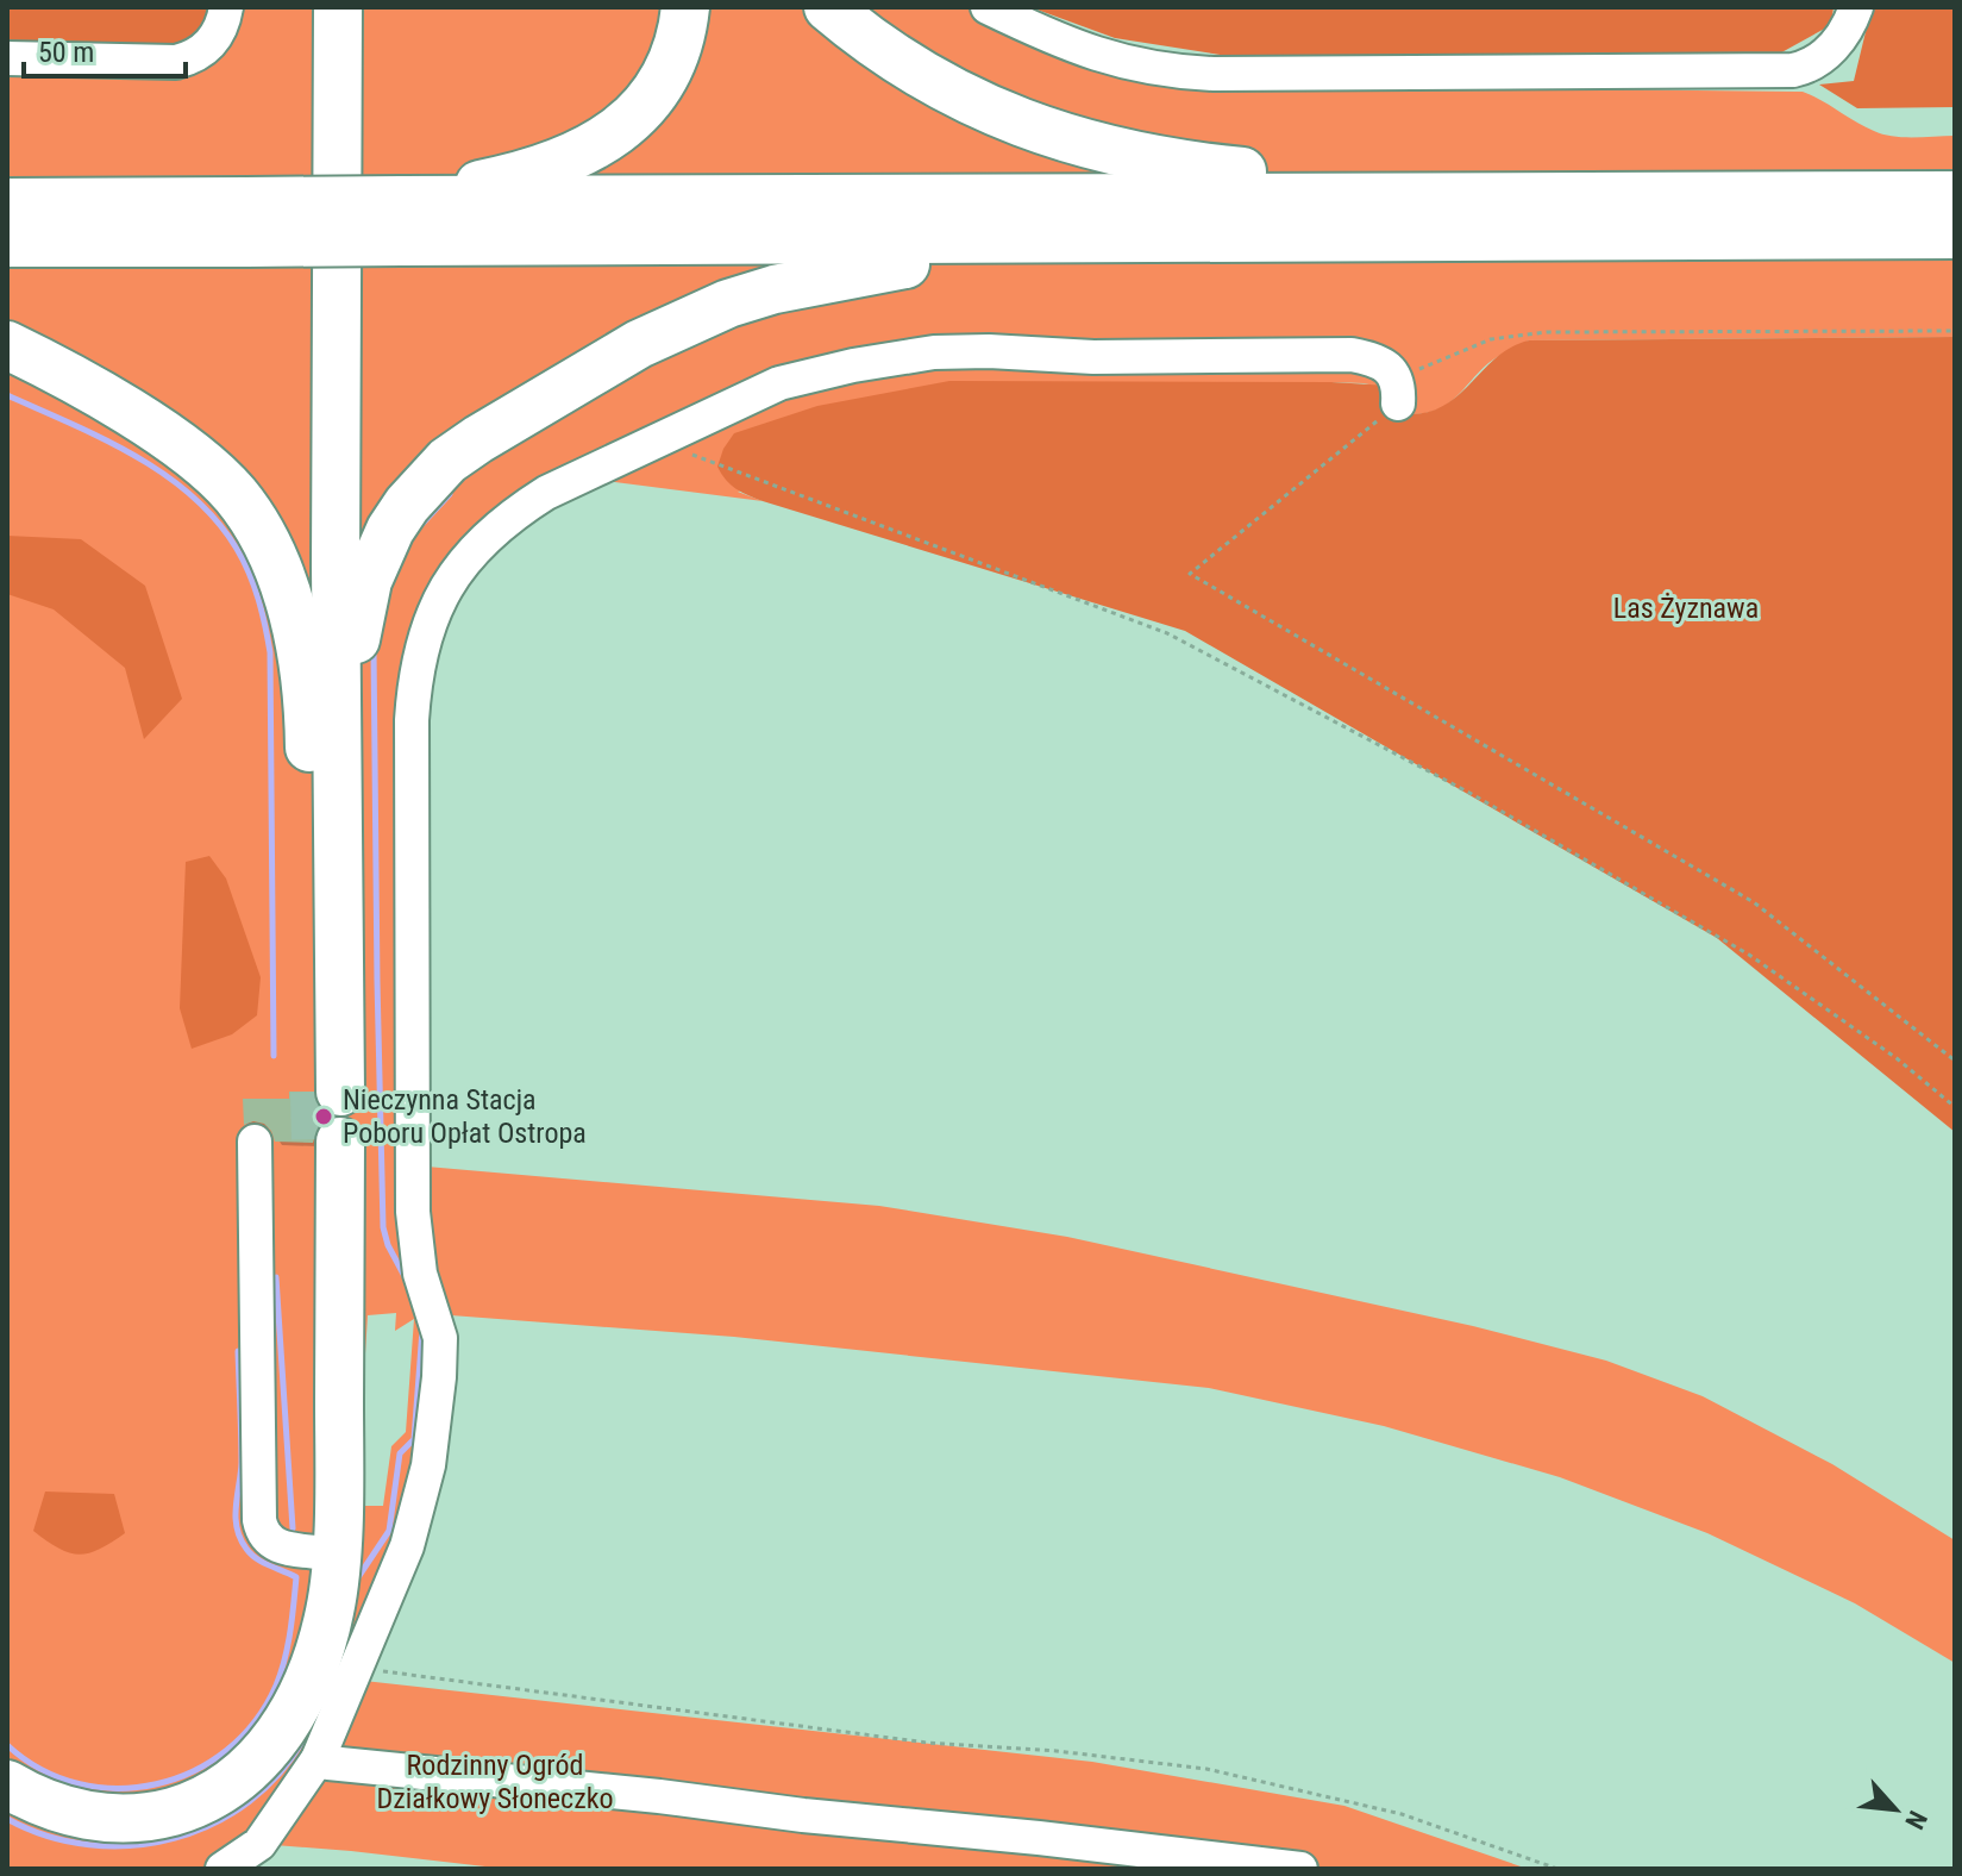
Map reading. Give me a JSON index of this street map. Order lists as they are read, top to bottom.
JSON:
{
  "parks": ["Las Żyznawa", "Rodzinny Ogród Działkowy Słoneczko"],
  "places": ["Nieczynna Stacja Poboru Opłat Ostropa"],
  "scale_bar": "50 m",
  "north": "bottom right"
}
